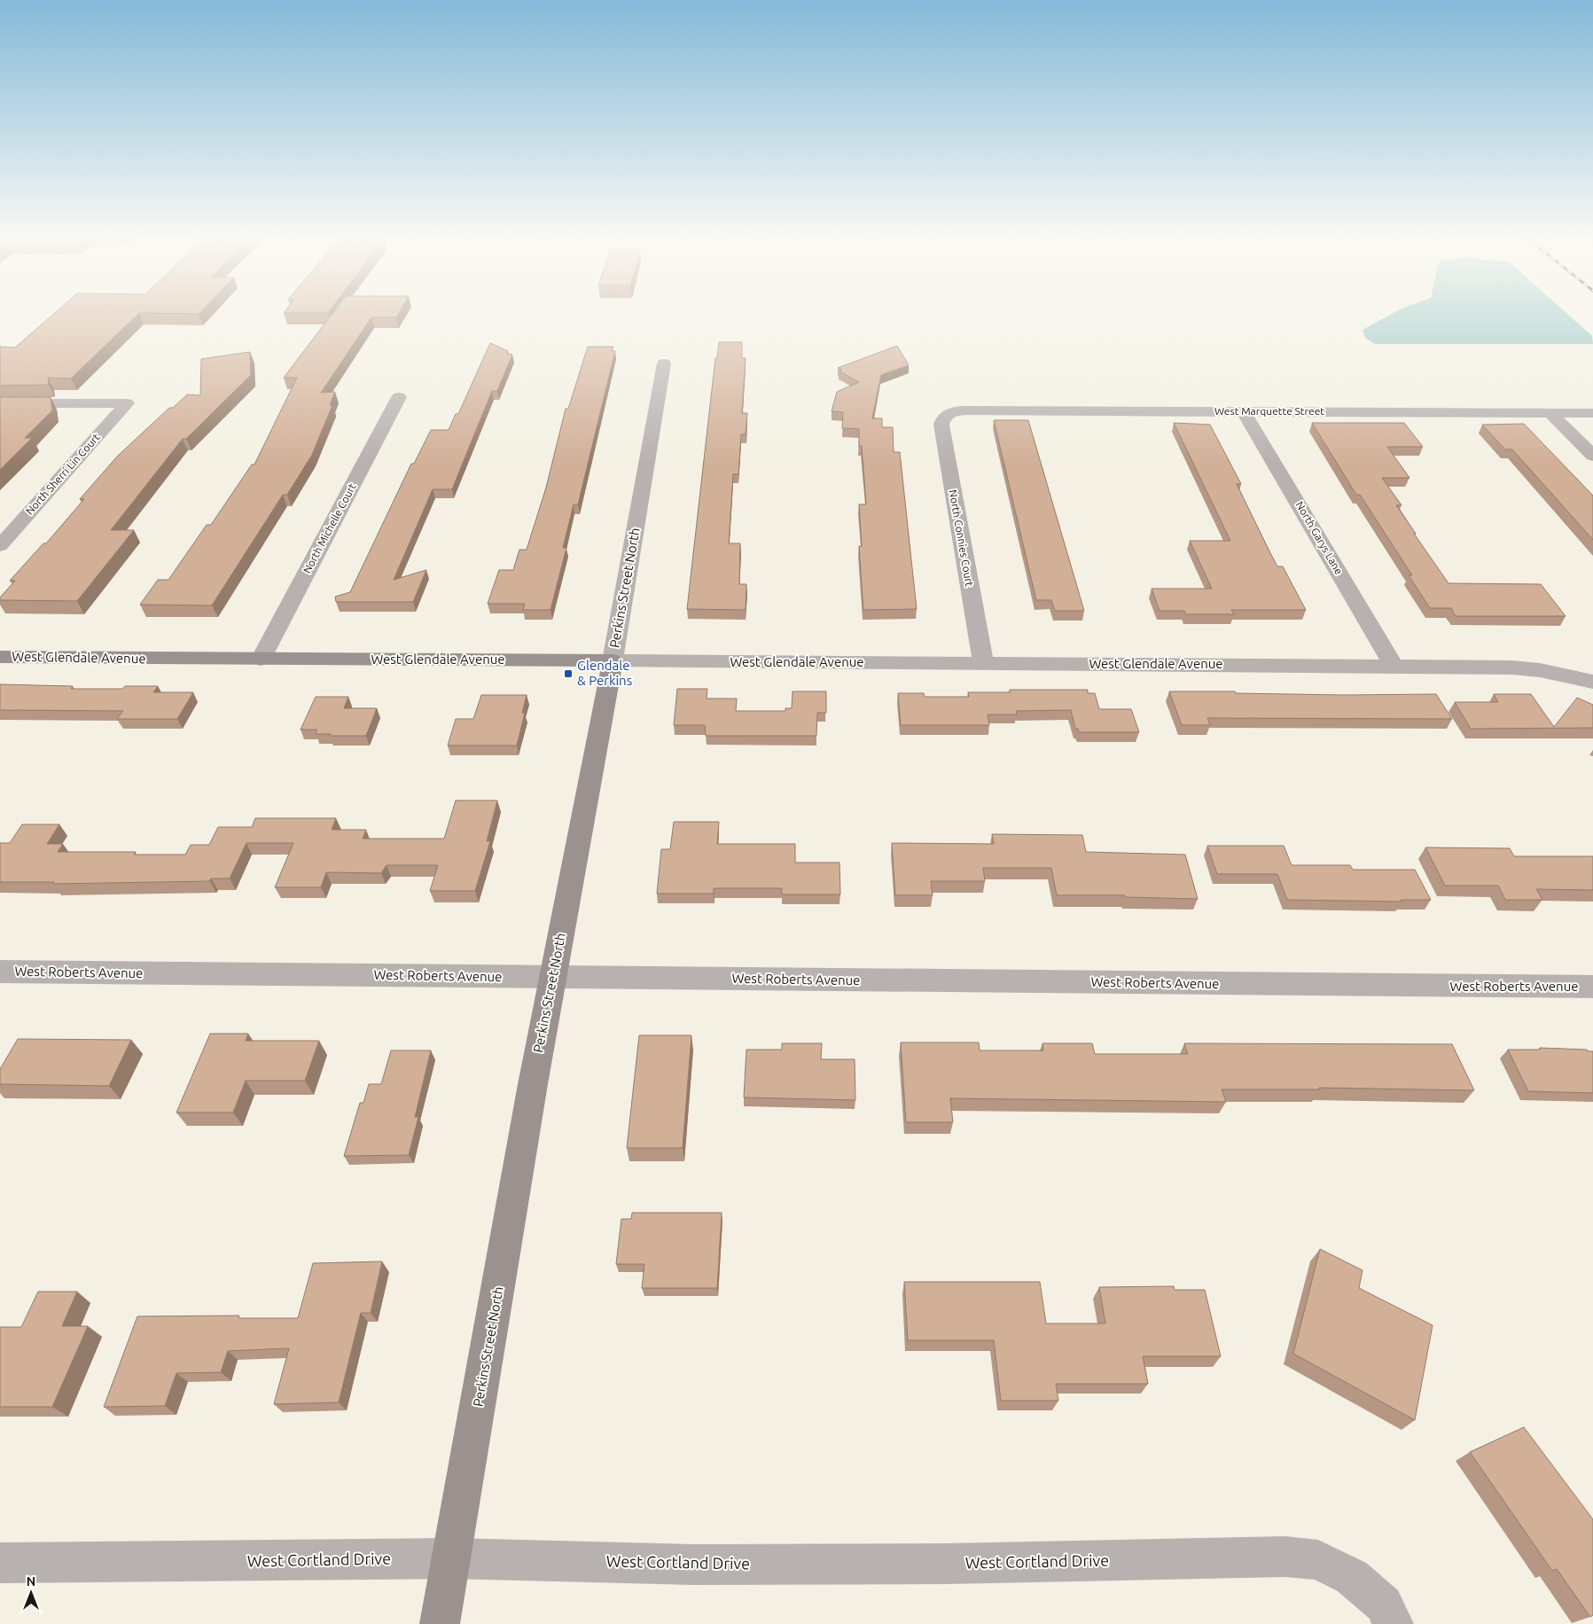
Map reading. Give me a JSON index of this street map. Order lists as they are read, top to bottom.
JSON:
{
  "streets": {
    "street": [
      "West Marquette Street",
      "North Sherri Lin Court",
      "North Michelle Court",
      "North Connies Court",
      "North Garys Lane",
      "Perkins Street North",
      "West Glendale Avenue",
      "West Roberts Avenue",
      "West Cortland Drive"
    ]
  },
  "crossings": [
    ["West Marquette Street", "North Connies Court"],
    ["West Marquette Street", "North Garys Lane"],
    ["North Michelle Court", "West Glendale Avenue"],
    ["North Connies Court", "West Glendale Avenue"],
    ["North Garys Lane", "West Glendale Avenue"],
    ["Perkins Street North", "West Glendale Avenue"],
    ["Perkins Street North", "West Roberts Avenue"],
    ["Perkins Street North", "West Cortland Drive"]
  ],
  "places": {
    "transit": ["Glendale & Perkins"]
  },
  "north": "top"
}
